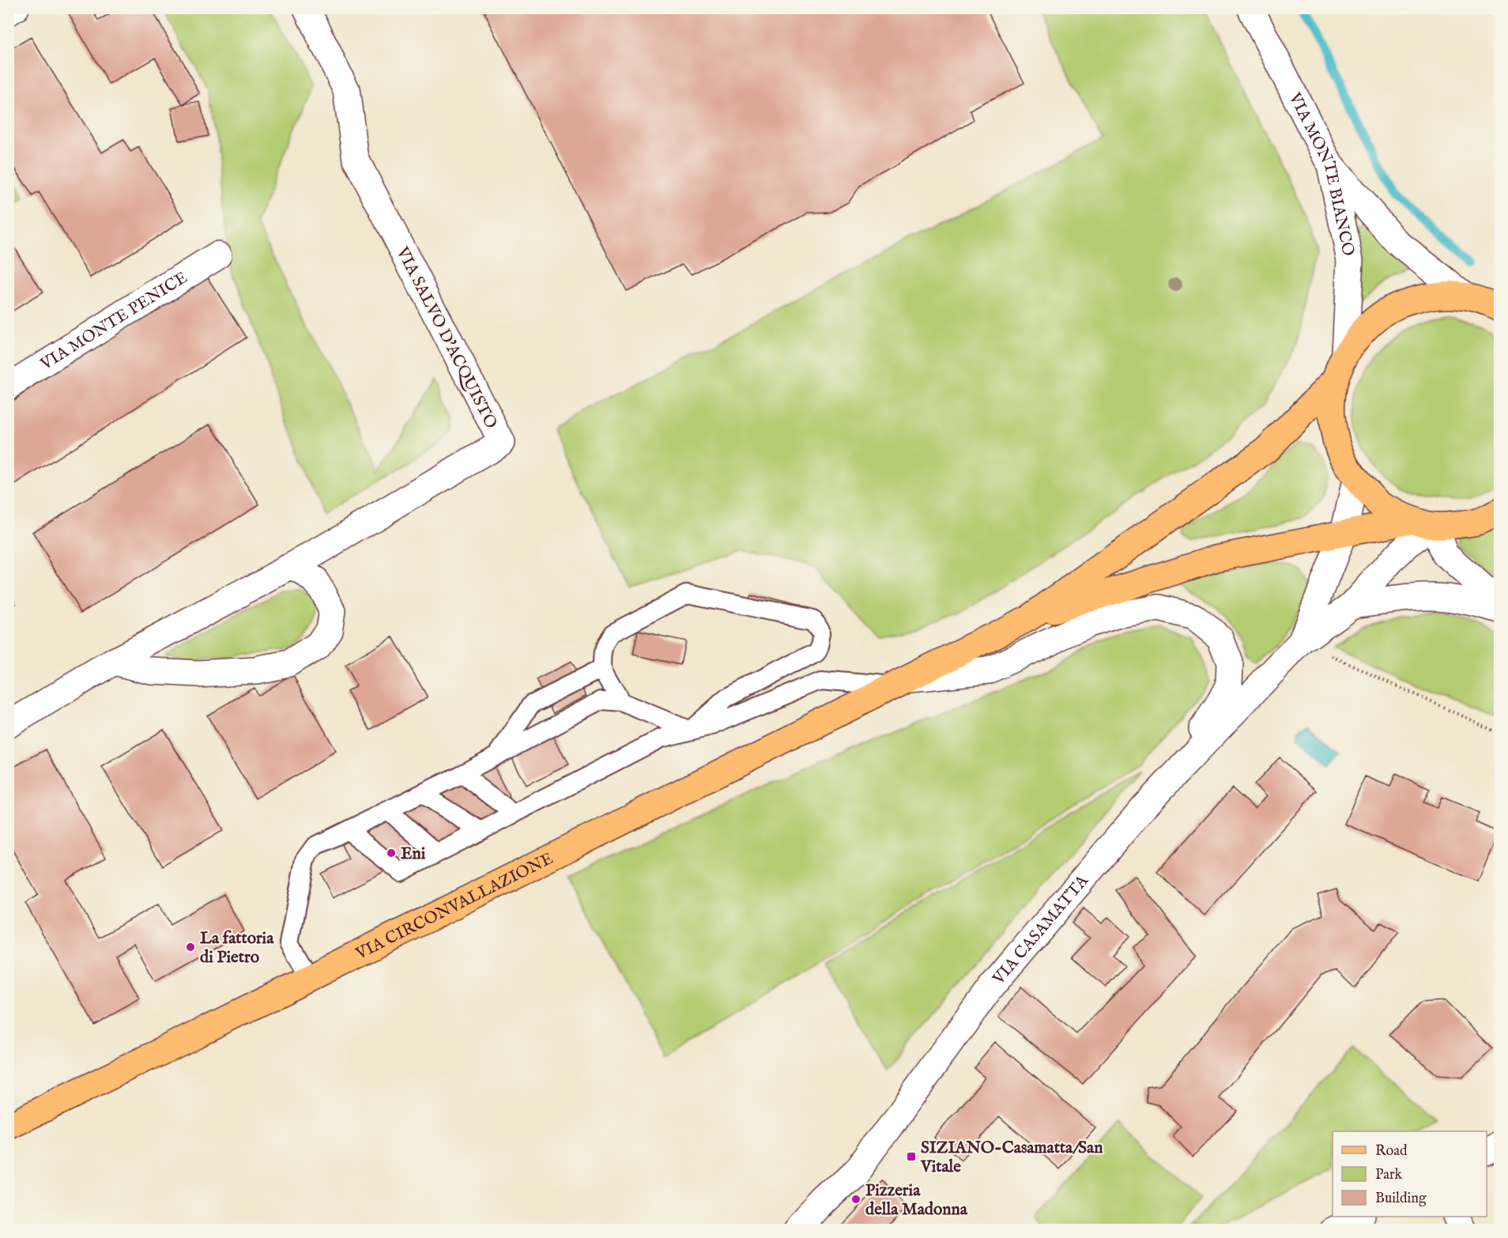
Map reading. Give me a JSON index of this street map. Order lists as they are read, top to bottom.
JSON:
{
  "streets": {
    "main road": ["VIA CIRCONVALLAZIONE"],
    "street": [
      "VIA MONTE BIANCO",
      "VIA MONTE PENICE",
      "VIA SALVO D'ACQUISTO",
      "VIA CASAMATTA"
    ]
  },
  "places": {
    "other": ["Eni", "La fattoria di Pietro", "Pizzeria della Madonna"],
    "transit": ["SIZIANO-Casamatta/San Vitale"]
  },
  "legend": ["Road", "Park", "Building"]
}
